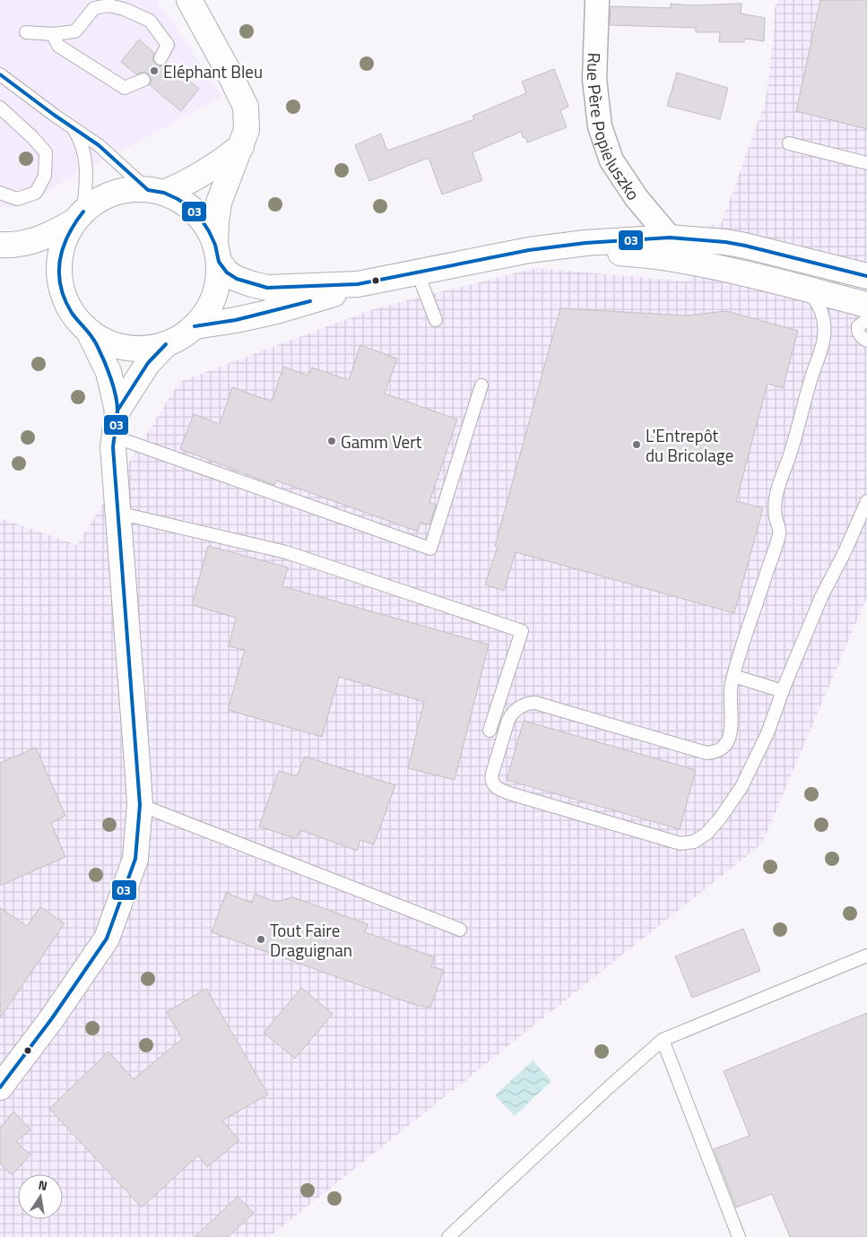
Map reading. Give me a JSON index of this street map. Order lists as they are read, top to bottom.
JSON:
{
  "streets": {
    "street": ["Rue Père Popieluszko"]
  },
  "places": [
    "Eléphant Bleu",
    "Gamm Vert",
    "L'Entrepôt du Bricolage",
    "Tout Faire Draguignan"
  ],
  "lines": ["transit line 03"],
  "north": "top"
}
